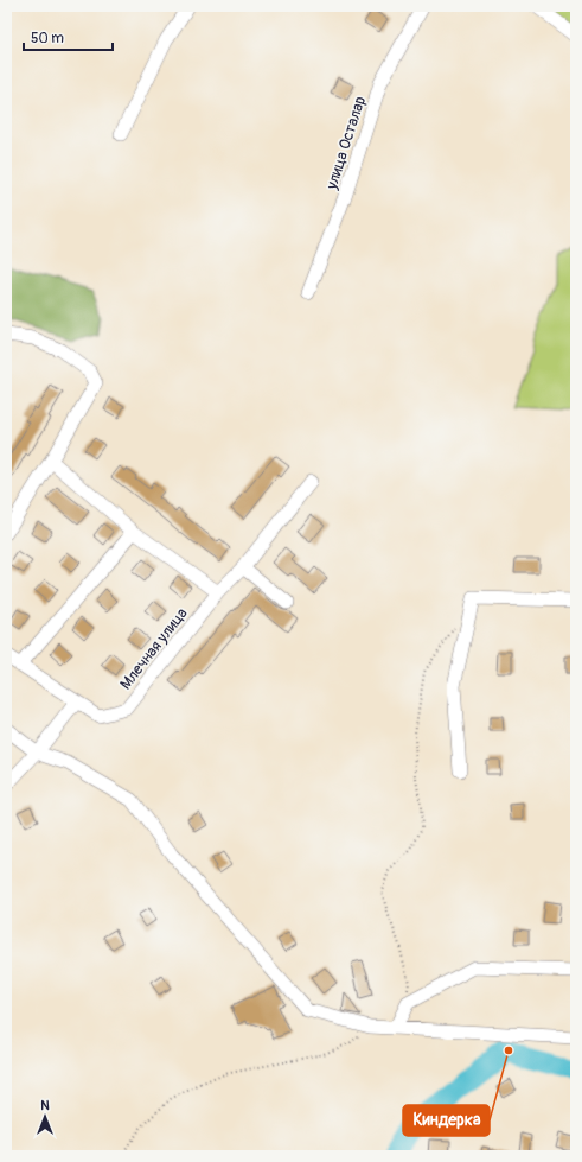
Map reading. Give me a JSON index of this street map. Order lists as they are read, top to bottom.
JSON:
{
  "streets": {
    "street": ["улица Осталар", "Млечная улица"]
  },
  "places": ["Киндерка"],
  "scale_bar": "50 m",
  "north": "top"
}
